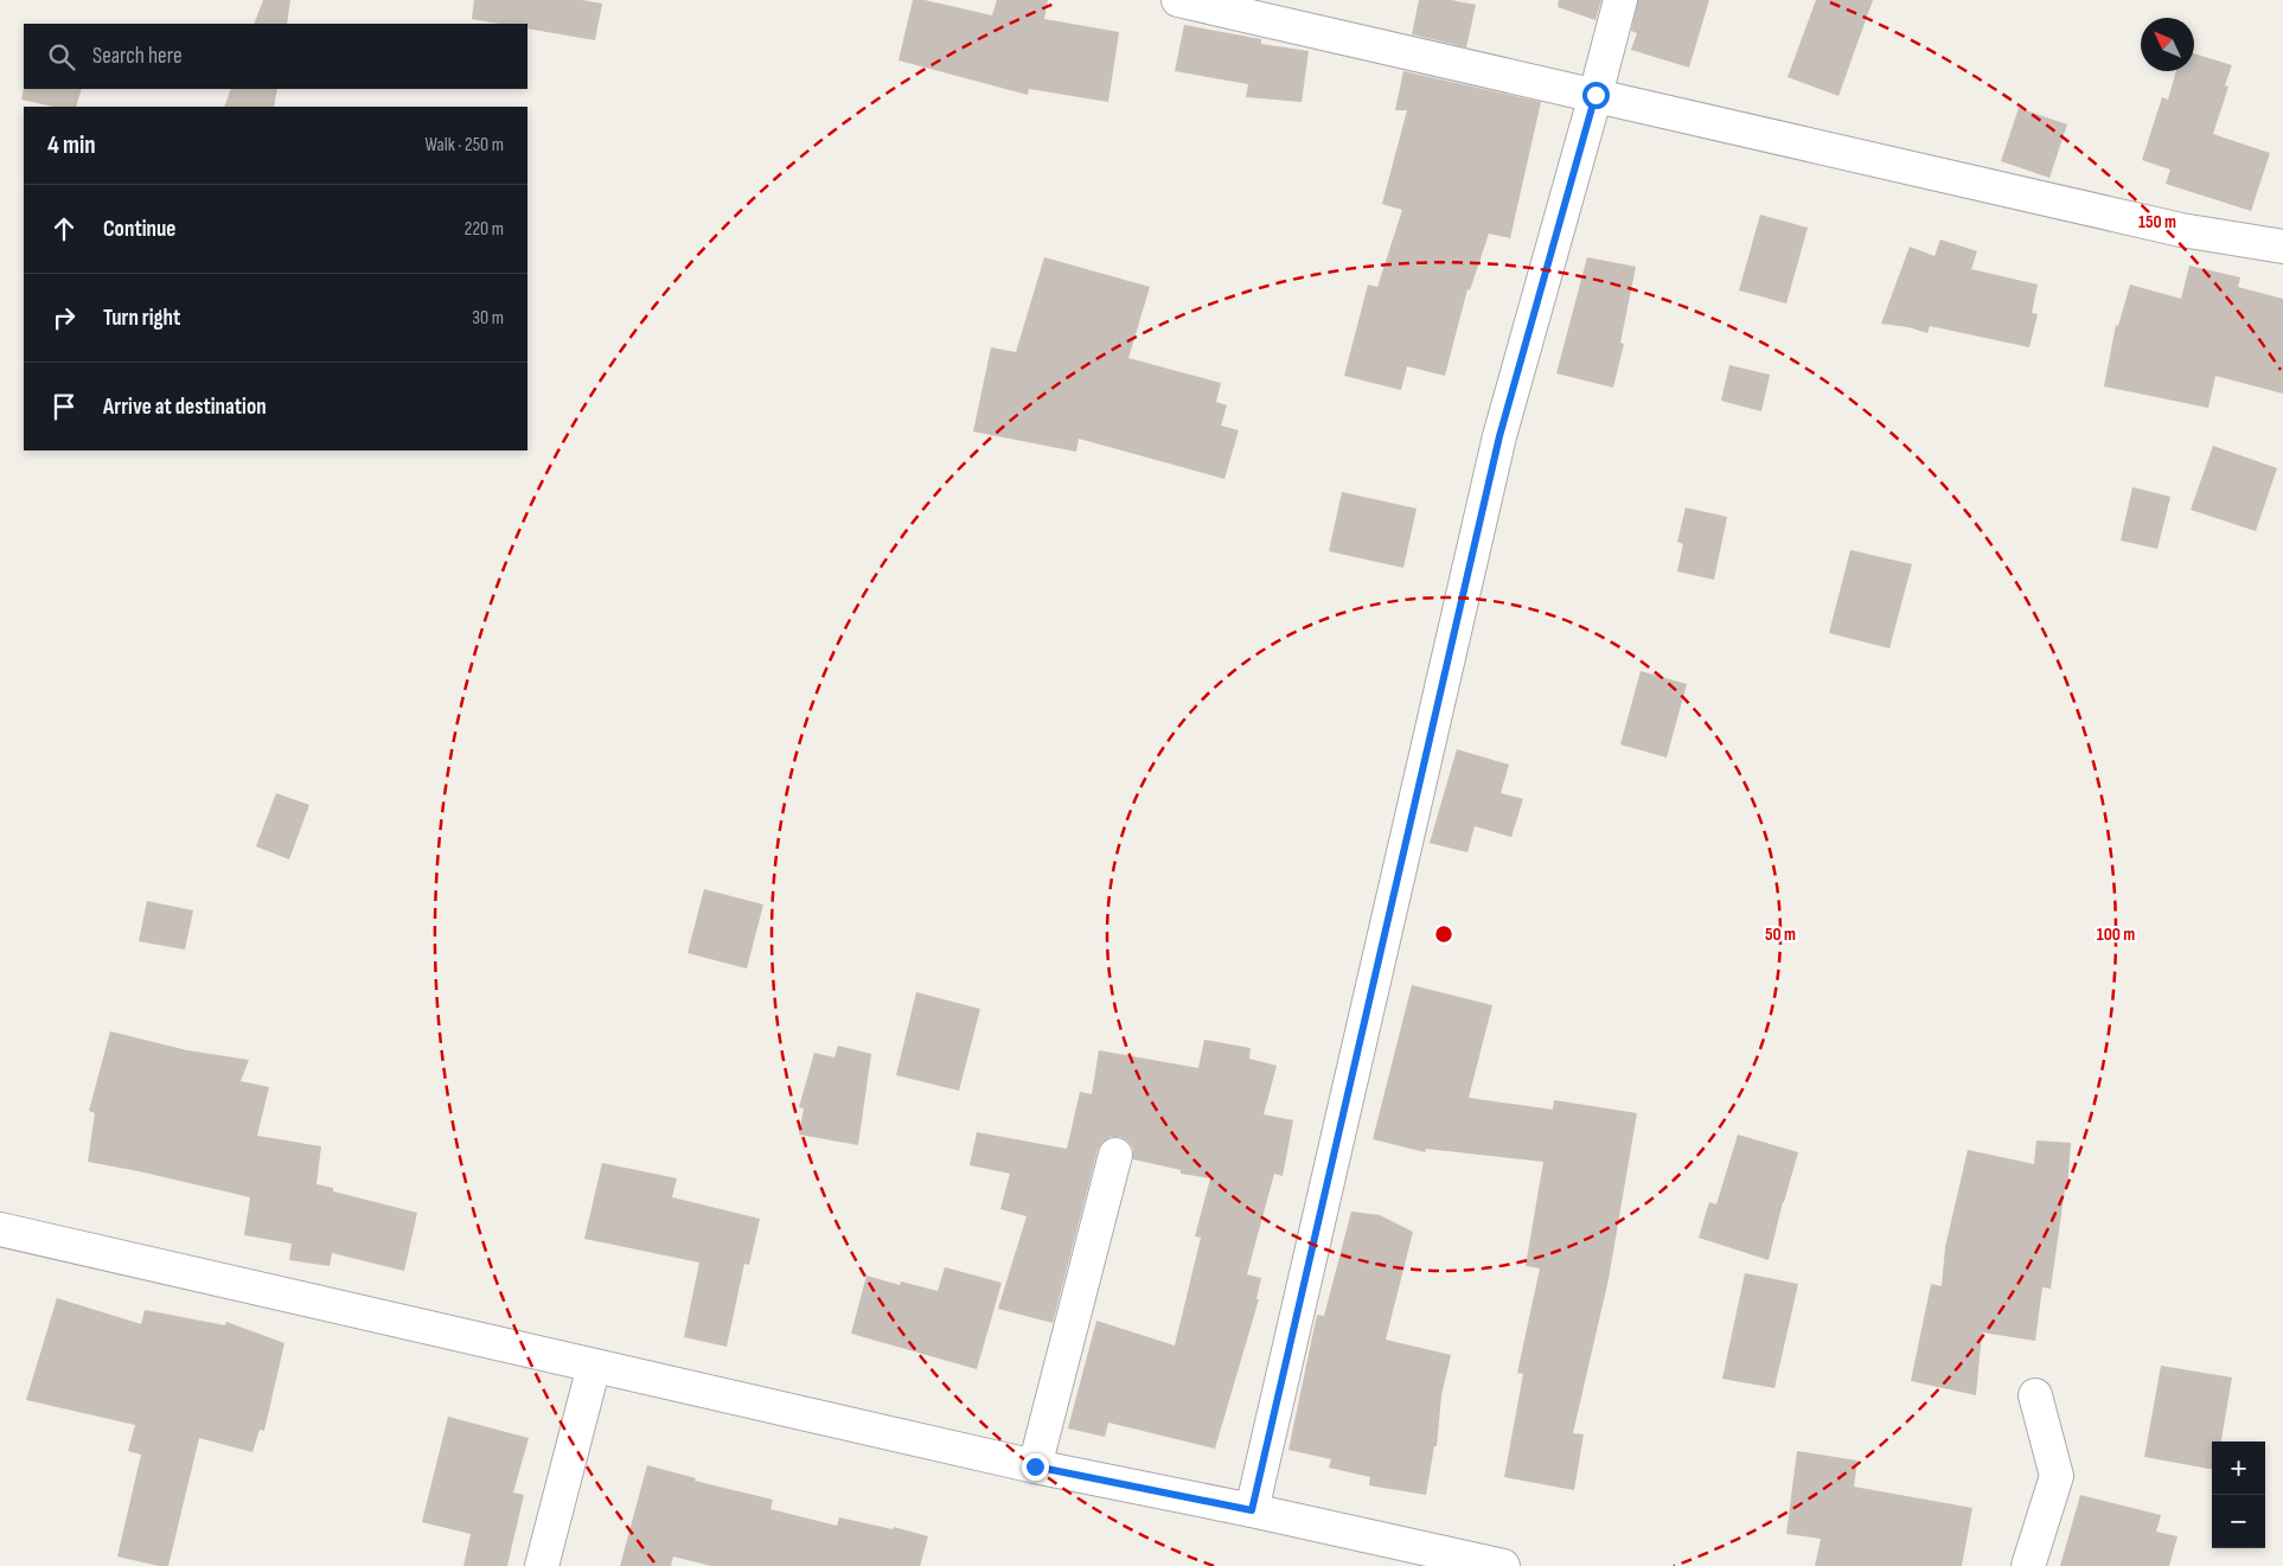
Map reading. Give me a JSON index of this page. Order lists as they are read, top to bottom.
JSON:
{
  "north": "top left",
  "page": {
    "search": "Search here",
    "heading": ["4 min", "Walk · 250 m"],
    "list": [
      ["Continue", "220 m"],
      ["Turn right", "30 m"],
      "Arrive at destination"
    ],
    "map_buttons": ["+", "−"]
  },
  "rings": ["150 m", "50 m", "100 m"]
}
